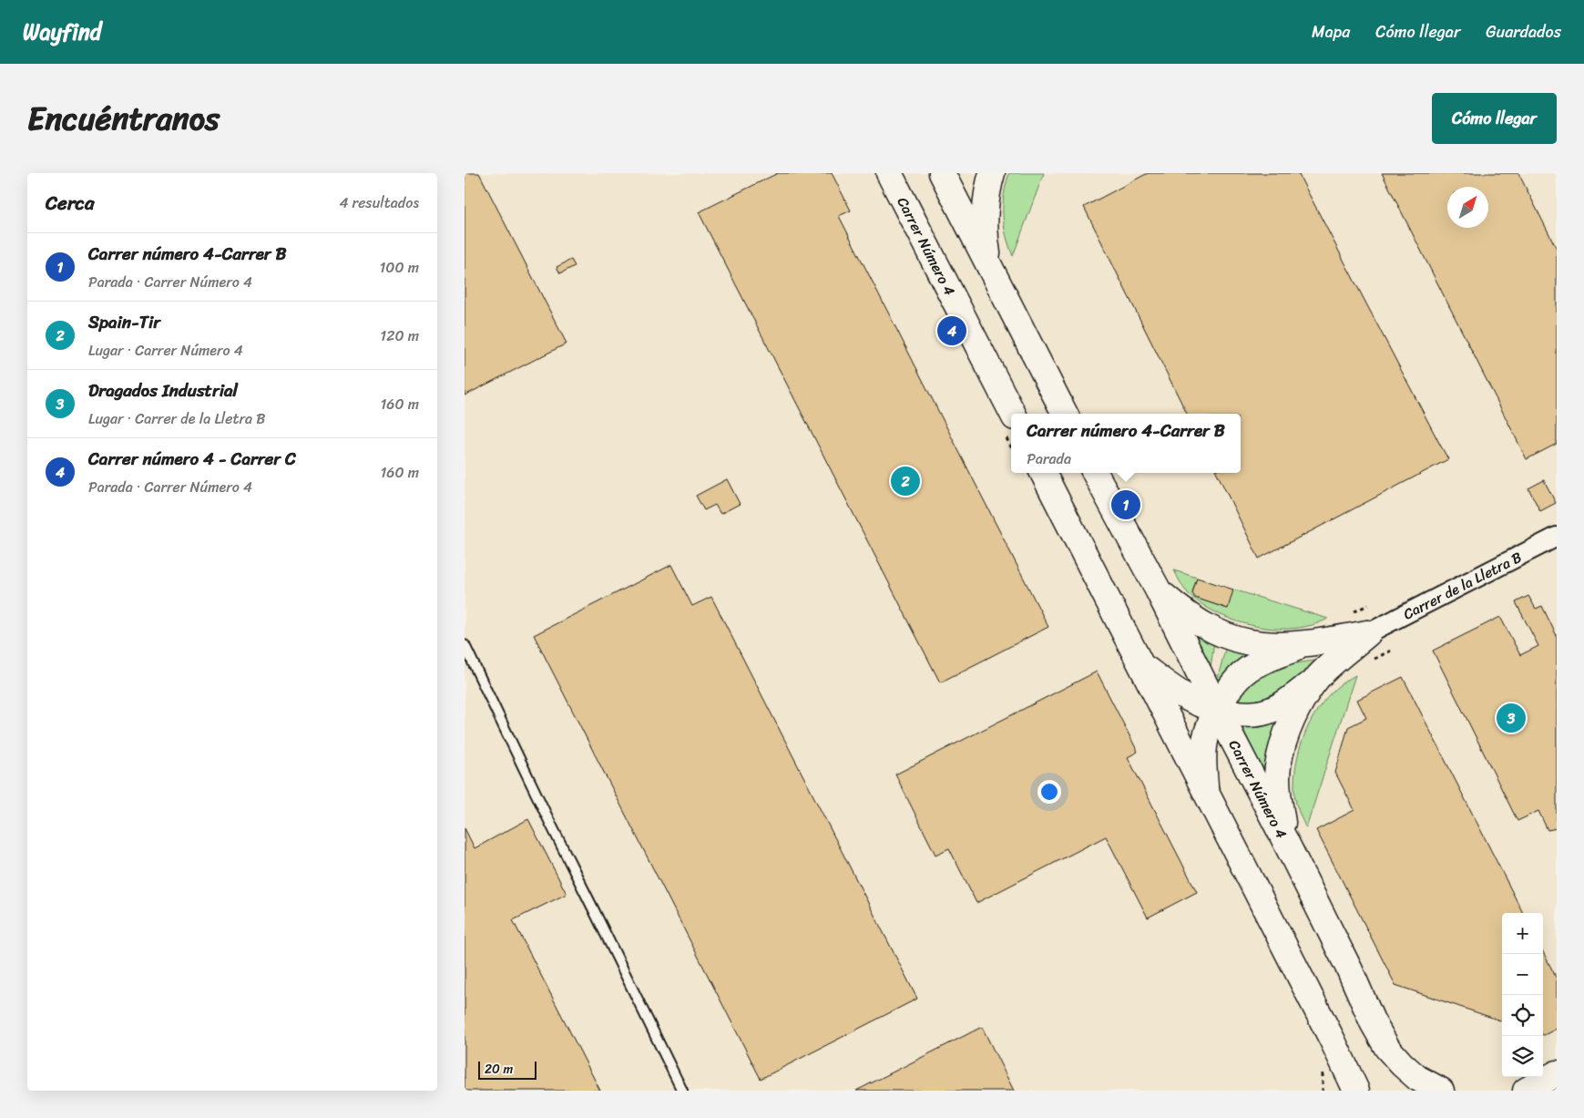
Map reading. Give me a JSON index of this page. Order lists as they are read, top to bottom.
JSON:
{
  "streets": {
    "street": ["Carrer Número 4", "Carrer de la Lletra B"]
  },
  "scale_bar": "20 m",
  "north": "top right",
  "page": {
    "header": "Wayfind",
    "nav": ["Mapa", "Cómo llegar", "Guardados"],
    "title": "Encuéntranos",
    "buttons": "Cómo llegar",
    "heading": ["Cerca", "4 resultados"],
    "list": [
      {
        "mark": "1",
        "name": "Carrer número 4-Carrer B",
        "note": "Parada · Carrer Número 4",
        "value": "100 m"
      },
      {
        "mark": "2",
        "name": "Spain-Tir",
        "note": "Lugar · Carrer Número 4",
        "value": "120 m"
      },
      {
        "mark": "3",
        "name": "Dragados Industrial",
        "note": "Lugar · Carrer de la Lletra B",
        "value": "160 m"
      },
      {
        "mark": "4",
        "name": "Carrer número 4 - Carrer C",
        "note": "Parada · Carrer Número 4",
        "value": "160 m"
      }
    ],
    "pins": [
      "4",
      "2",
      "1",
      "3"
    ],
    "popup": ["Carrer número 4-Carrer B", "Parada"],
    "map_buttons": ["+", "−"],
    "scale": "20 m"
  }
}
